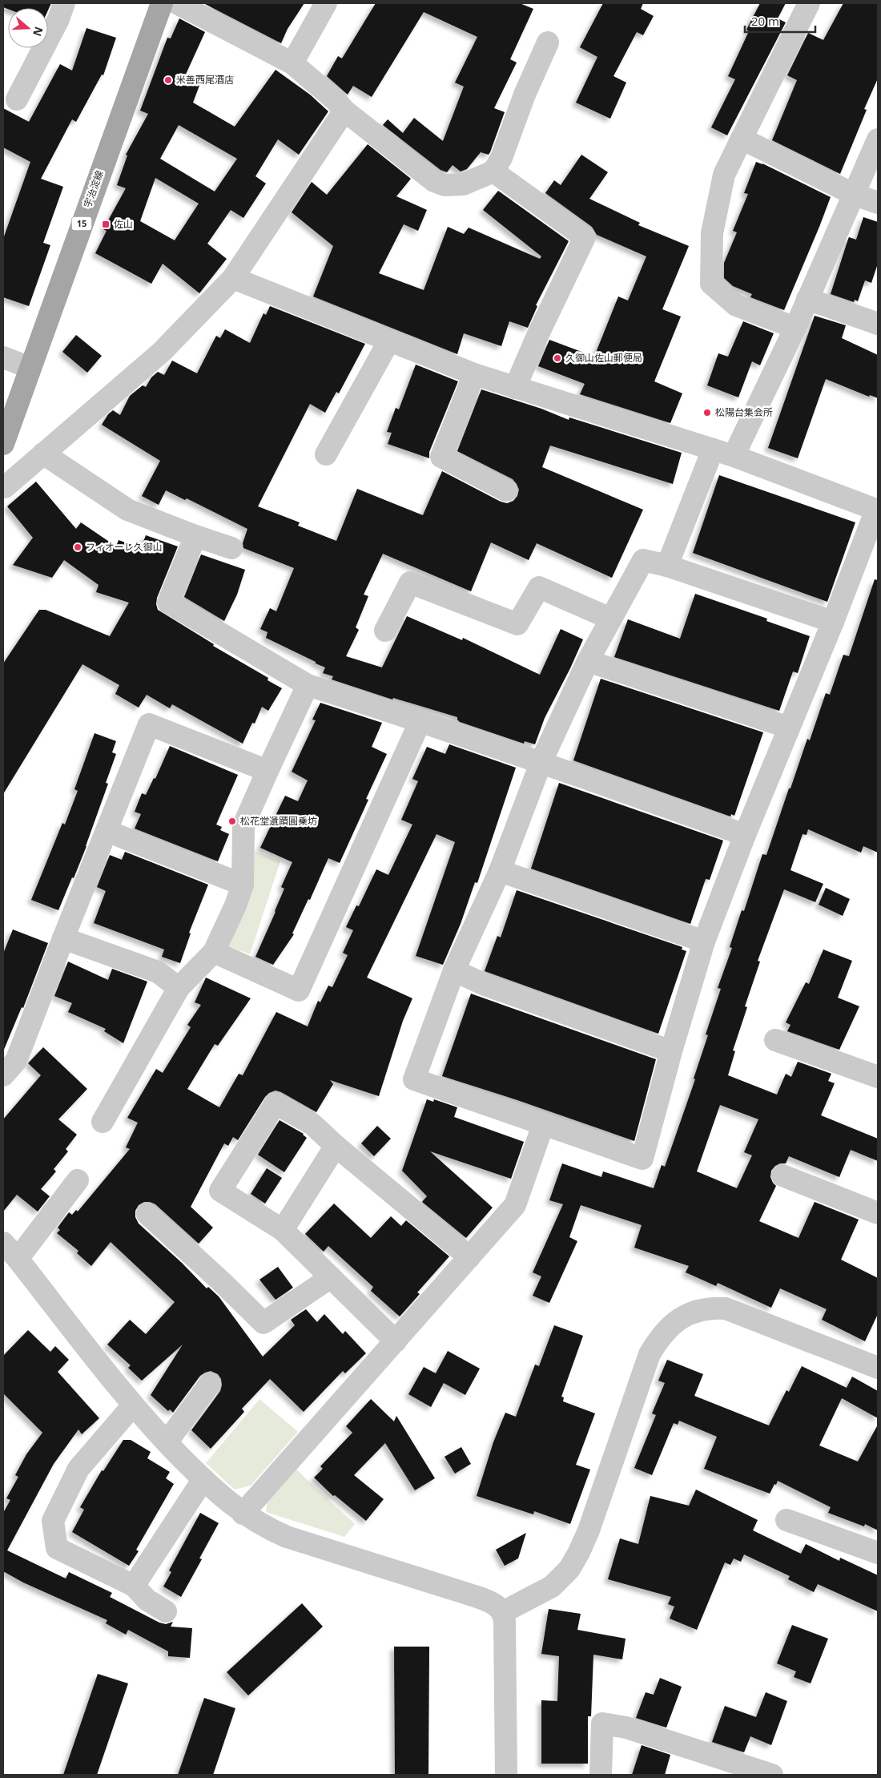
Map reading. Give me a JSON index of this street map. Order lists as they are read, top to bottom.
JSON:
{
  "streets": {
    "main road": ["宇治淀線", "15"]
  },
  "places": {
    "other": [
      "米善西尾酒店",
      "久御山佐山郵便局",
      "松陽台集会所",
      "フィオーレ久御山",
      "松花堂遺蹟圓乗坊"
    ],
    "transit": ["佐山"]
  },
  "scale_bar": "20 m",
  "north": "right"
}
